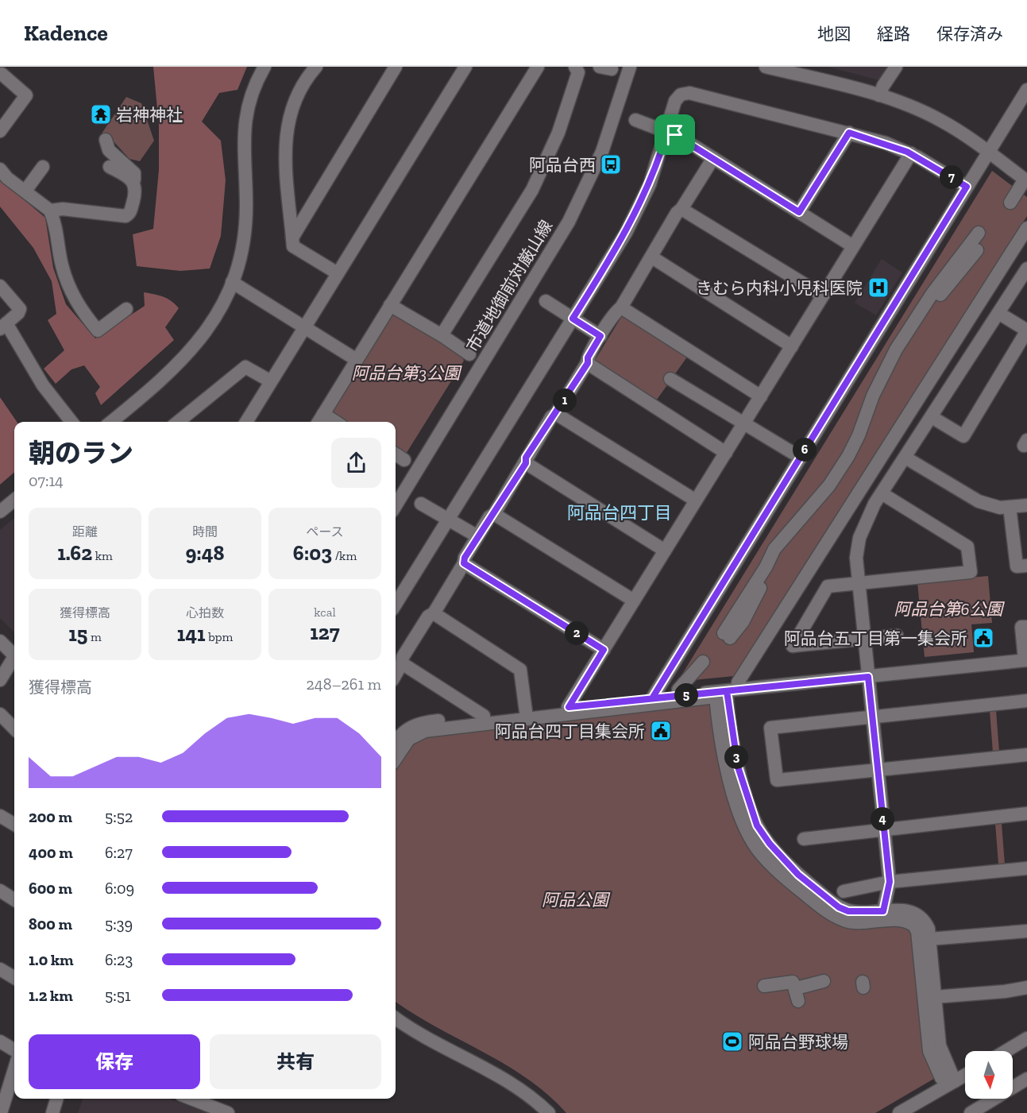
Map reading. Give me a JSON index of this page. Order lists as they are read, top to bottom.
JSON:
{
  "streets": {
    "street": ["市道地御前対厳山線"]
  },
  "districts": ["阿品台四丁目"],
  "parks": ["阿品台第3公園", "阿品台第6公園", "阿品公園"],
  "places": {
    "temple": ["岩神神社"],
    "bus stop": ["阿品台西"],
    "hospital": ["きむら内科小児科医院"],
    "public building": ["阿品台五丁目第一集会所", "阿品台四丁目集会所"],
    "sports": ["阿品台野球場"]
  },
  "north": "bottom",
  "page": {
    "header": "Kadence",
    "nav": ["地図", "経路", "保存済み"],
    "pins": [
      "7",
      "1",
      "6",
      "2",
      "5",
      "3",
      "4"
    ],
    "heading": ["朝のラン", "07:14"],
    "stats": [
      ["距離", "1.62 km"],
      ["時間", "9:48"],
      ["ペース", "6:03 /km"],
      ["獲得標高", "15 m"],
      ["心拍数", "141 bpm"],
      ["kcal", "127"]
    ],
    "chart": ["獲得標高", "248–261 m"],
    "list": [
      {
        "name": "200 m",
        "note": "5:52"
      },
      {
        "name": "400 m",
        "note": "6:27"
      },
      {
        "name": "600 m",
        "note": "6:09"
      },
      {
        "name": "800 m",
        "note": "5:39"
      },
      {
        "name": "1.0 km",
        "note": "6:23"
      },
      {
        "name": "1.2 km",
        "note": "5:51"
      }
    ],
    "buttons": ["保存", "共有"]
  }
}
